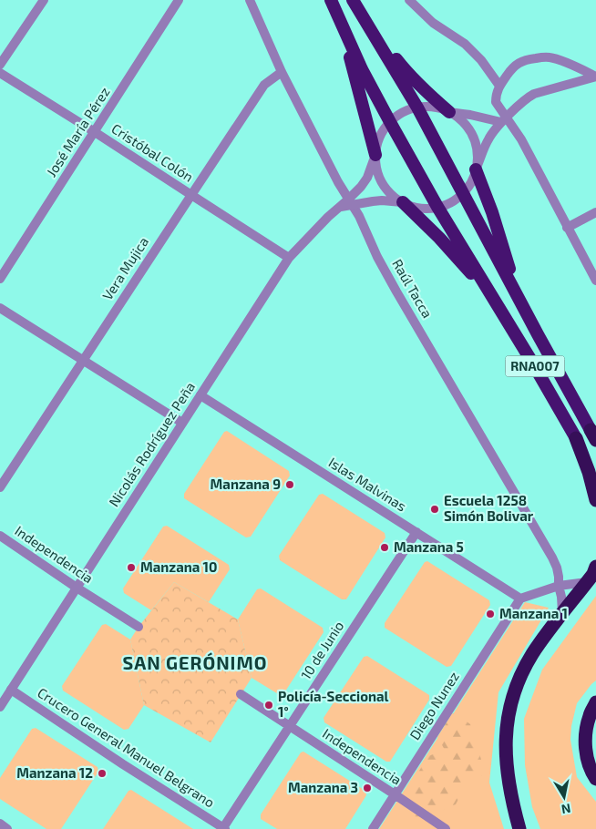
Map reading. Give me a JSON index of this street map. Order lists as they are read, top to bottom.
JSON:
{
  "streets": {
    "highway": ["RNA007"],
    "street": [
      "José María Pérez",
      "Cristóbal Colón",
      "Vera Mujica",
      "Raúl Tacca",
      "Nicolás Rodríguez Peña",
      "Islas Malvinas",
      "Independencia",
      "10 de Junio",
      "Diego Nunez",
      "Crucero General Manuel Belgrano"
    ]
  },
  "crossings": [
    ["José María Pérez", "Cristóbal Colón"],
    ["Cristóbal Colón", "Vera Mujica"],
    ["Cristóbal Colón", "Nicolás Rodríguez Peña"],
    ["Vera Mujica", "Raúl Tacca"],
    ["Raúl Tacca", "Nicolás Rodríguez Peña"],
    ["RNA007", "Nicolás Rodríguez Peña"],
    ["Nicolás Rodríguez Peña", "Islas Malvinas"],
    ["Nicolás Rodríguez Peña", "Independencia"],
    ["Nicolás Rodríguez Peña", "Crucero General Manuel Belgrano"],
    ["Islas Malvinas", "10 de Junio"],
    ["Islas Malvinas", "Diego Nunez"],
    ["Independencia", "10 de Junio"],
    ["Independencia", "Diego Nunez"],
    ["10 de Junio", "Crucero General Manuel Belgrano"]
  ],
  "districts": ["SAN GERÓNIMO"],
  "places": [
    "Manzana 9",
    "Escuela 1258 Simón Bolivar",
    "Manzana 5",
    "Manzana 10",
    "Manzana 1",
    "Policía-Seccional 1°",
    "Manzana 12",
    "Manzana 3"
  ],
  "north": "bottom"
}
